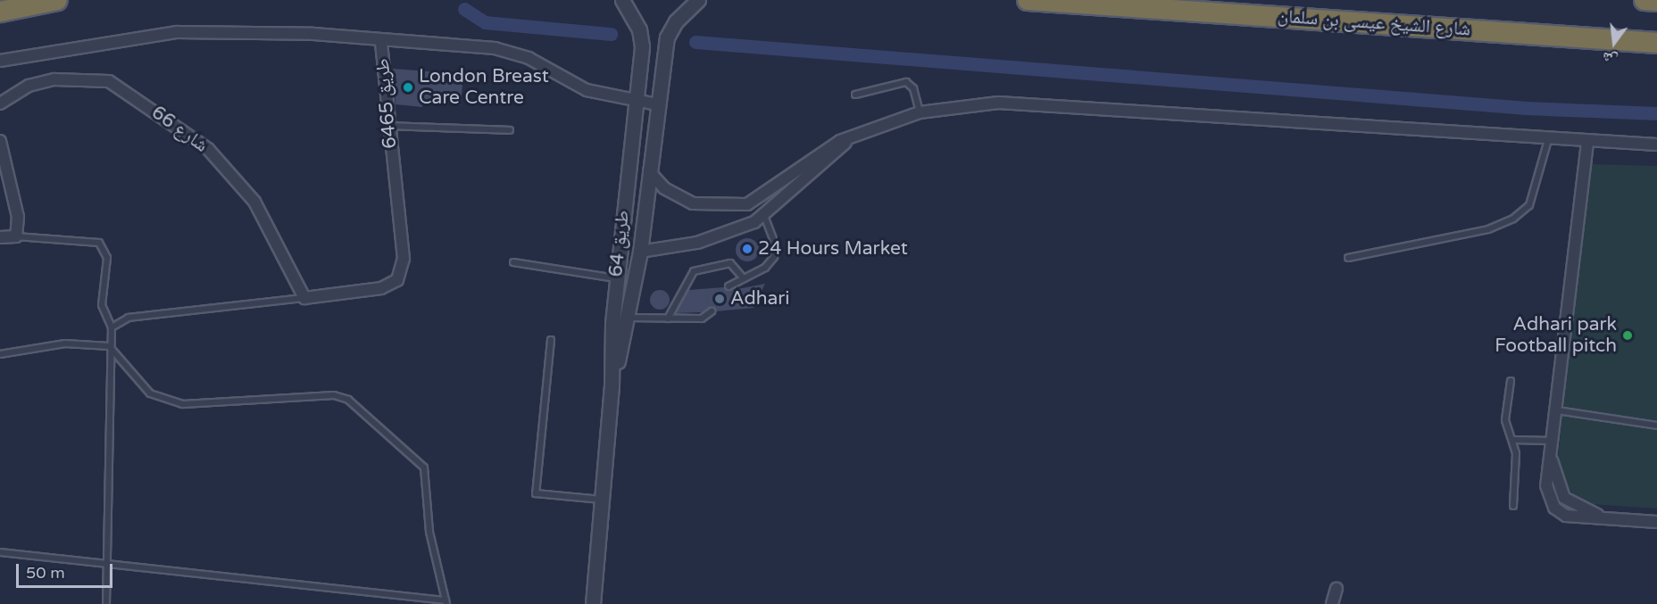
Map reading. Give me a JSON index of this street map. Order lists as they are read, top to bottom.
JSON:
{
  "streets": {
    "highway": ["شارع الشيخ عيسى بن سلمان"],
    "street": ["طريق 6465", "شارع 66", "طريق 64"]
  },
  "crossings": [
    ["طريق 6465", "شارع 66"],
    ["طريق 6465", "طريق 64"]
  ],
  "places": [
    "London Breast Care Centre",
    "24 Hours Market",
    "Adhari",
    "Adhari park Football pitch"
  ],
  "scale_bar": "50 m",
  "north": "bottom"
}
